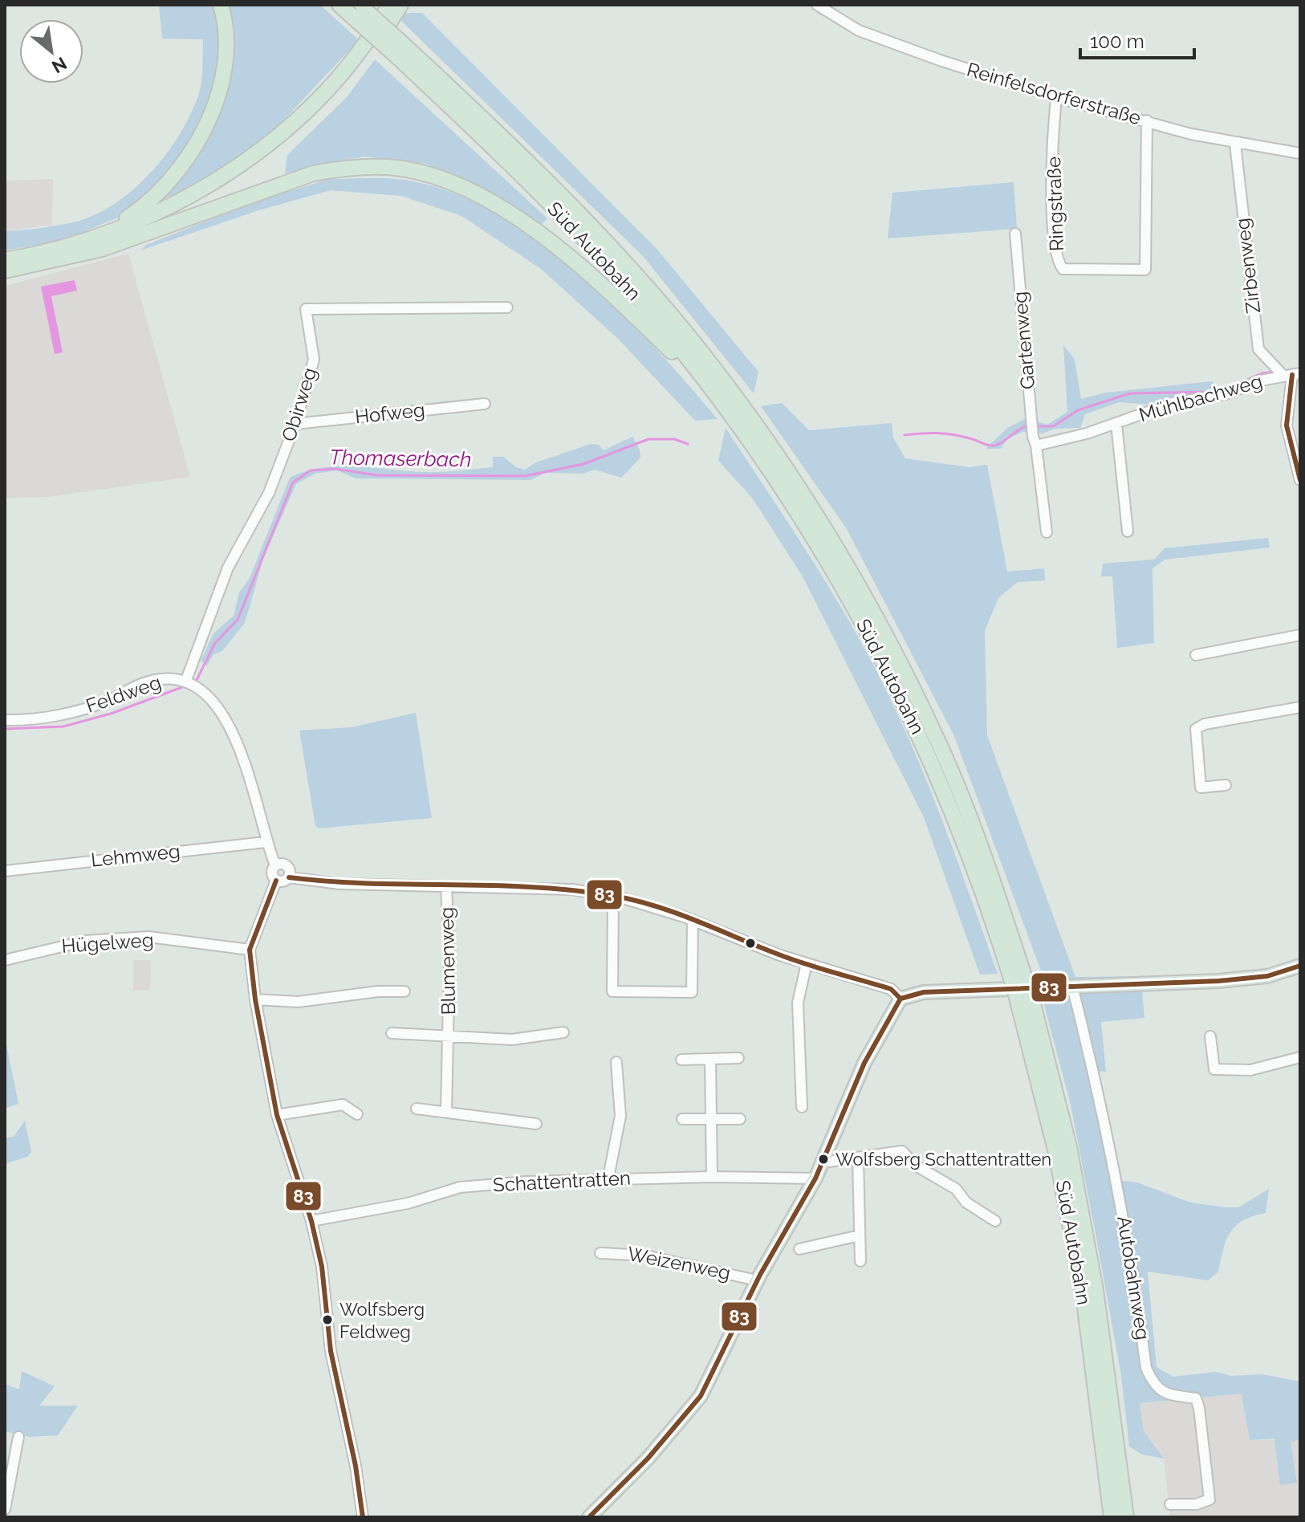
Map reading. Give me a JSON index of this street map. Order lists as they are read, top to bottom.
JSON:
{
  "streets": {
    "highway": ["Süd Autobahn"],
    "street": [
      "Reinfelsdorferstraße",
      "Ringstraße",
      "Zirbenweg",
      "Gartenweg",
      "Mühlbachweg",
      "Obirweg",
      "Hofweg",
      "Feldweg",
      "Lehmweg",
      "Hügelweg",
      "Blumenweg",
      "Schattentratten",
      "Weizenweg",
      "Autobahnweg"
    ]
  },
  "crossings": [
    ["Reinfelsdorferstraße", "Ringstraße"],
    ["Reinfelsdorferstraße", "Zirbenweg"],
    ["Zirbenweg", "Mühlbachweg"],
    ["Gartenweg", "Mühlbachweg"],
    ["Obirweg", "Hofweg"],
    ["Obirweg", "Feldweg"],
    ["Feldweg", "Lehmweg"]
  ],
  "water": ["Thomaserbach"],
  "places": ["Wolfsberg Schattentratten", "Wolfsberg Feldweg"],
  "lines": ["transit line 83"],
  "scale_bar": "100 m",
  "north": "bottom right"
}
